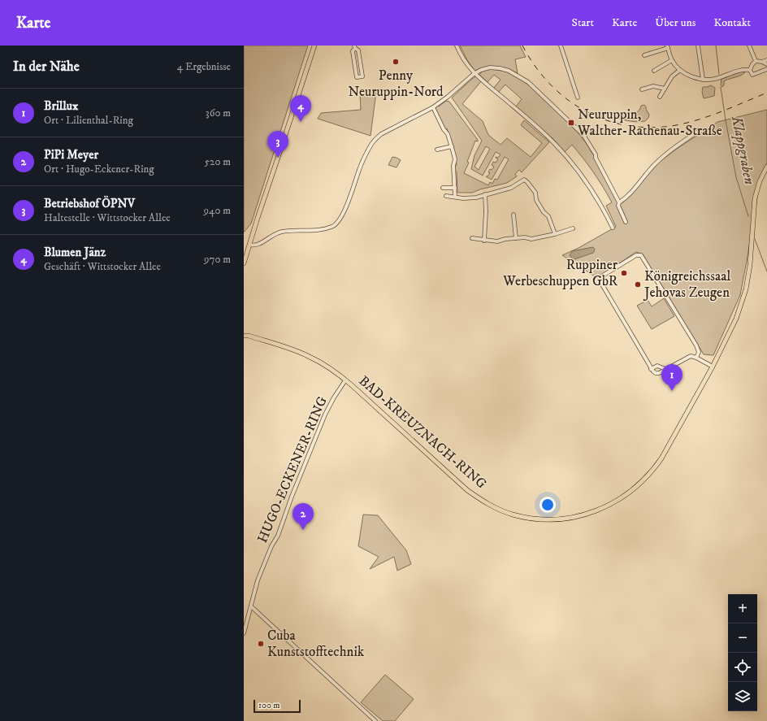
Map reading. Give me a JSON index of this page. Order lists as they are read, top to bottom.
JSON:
{
  "streets": {
    "main road": ["BAD-KREUZNACH-RING"],
    "street": ["HUGO-ECKENER-RING"]
  },
  "crossings": [
    ["BAD-KREUZNACH-RING", "HUGO-ECKENER-RING"]
  ],
  "water": ["Klappgraben"],
  "places": {
    "other": [
      "Penny Neuruppin-Nord",
      "Ruppiner Werbeschuppen GbR",
      "Königreichssaal Jehovas Zeugen",
      "Cuba Kunststofftechnik"
    ],
    "transit": ["Neuruppin, Walther-Rathenau-Straße"]
  },
  "scale_bar": "100 m",
  "page": {
    "header": "Karte",
    "nav": [
      "Start",
      "Karte",
      "Über uns",
      "Kontakt"
    ],
    "heading": ["In der Nähe", "4 Ergebnisse"],
    "list": [
      {
        "mark": "1",
        "name": "Brillux",
        "note": "Ort · Lilienthal-Ring",
        "value": "360 m"
      },
      {
        "mark": "2",
        "name": "PiPi Meyer",
        "note": "Ort · Hugo-Eckener-Ring",
        "value": "520 m"
      },
      {
        "mark": "3",
        "name": "Betriebshof ÖPNV",
        "note": "Haltestelle · Wittstocker Allee",
        "value": "940 m"
      },
      {
        "mark": "4",
        "name": "Blumen Jänz",
        "note": "Geschäft · Wittstocker Allee",
        "value": "970 m"
      }
    ],
    "pins": [
      "4",
      "3",
      "1",
      "2"
    ],
    "map_buttons": ["+", "−"],
    "scale": "100 m"
  }
}
